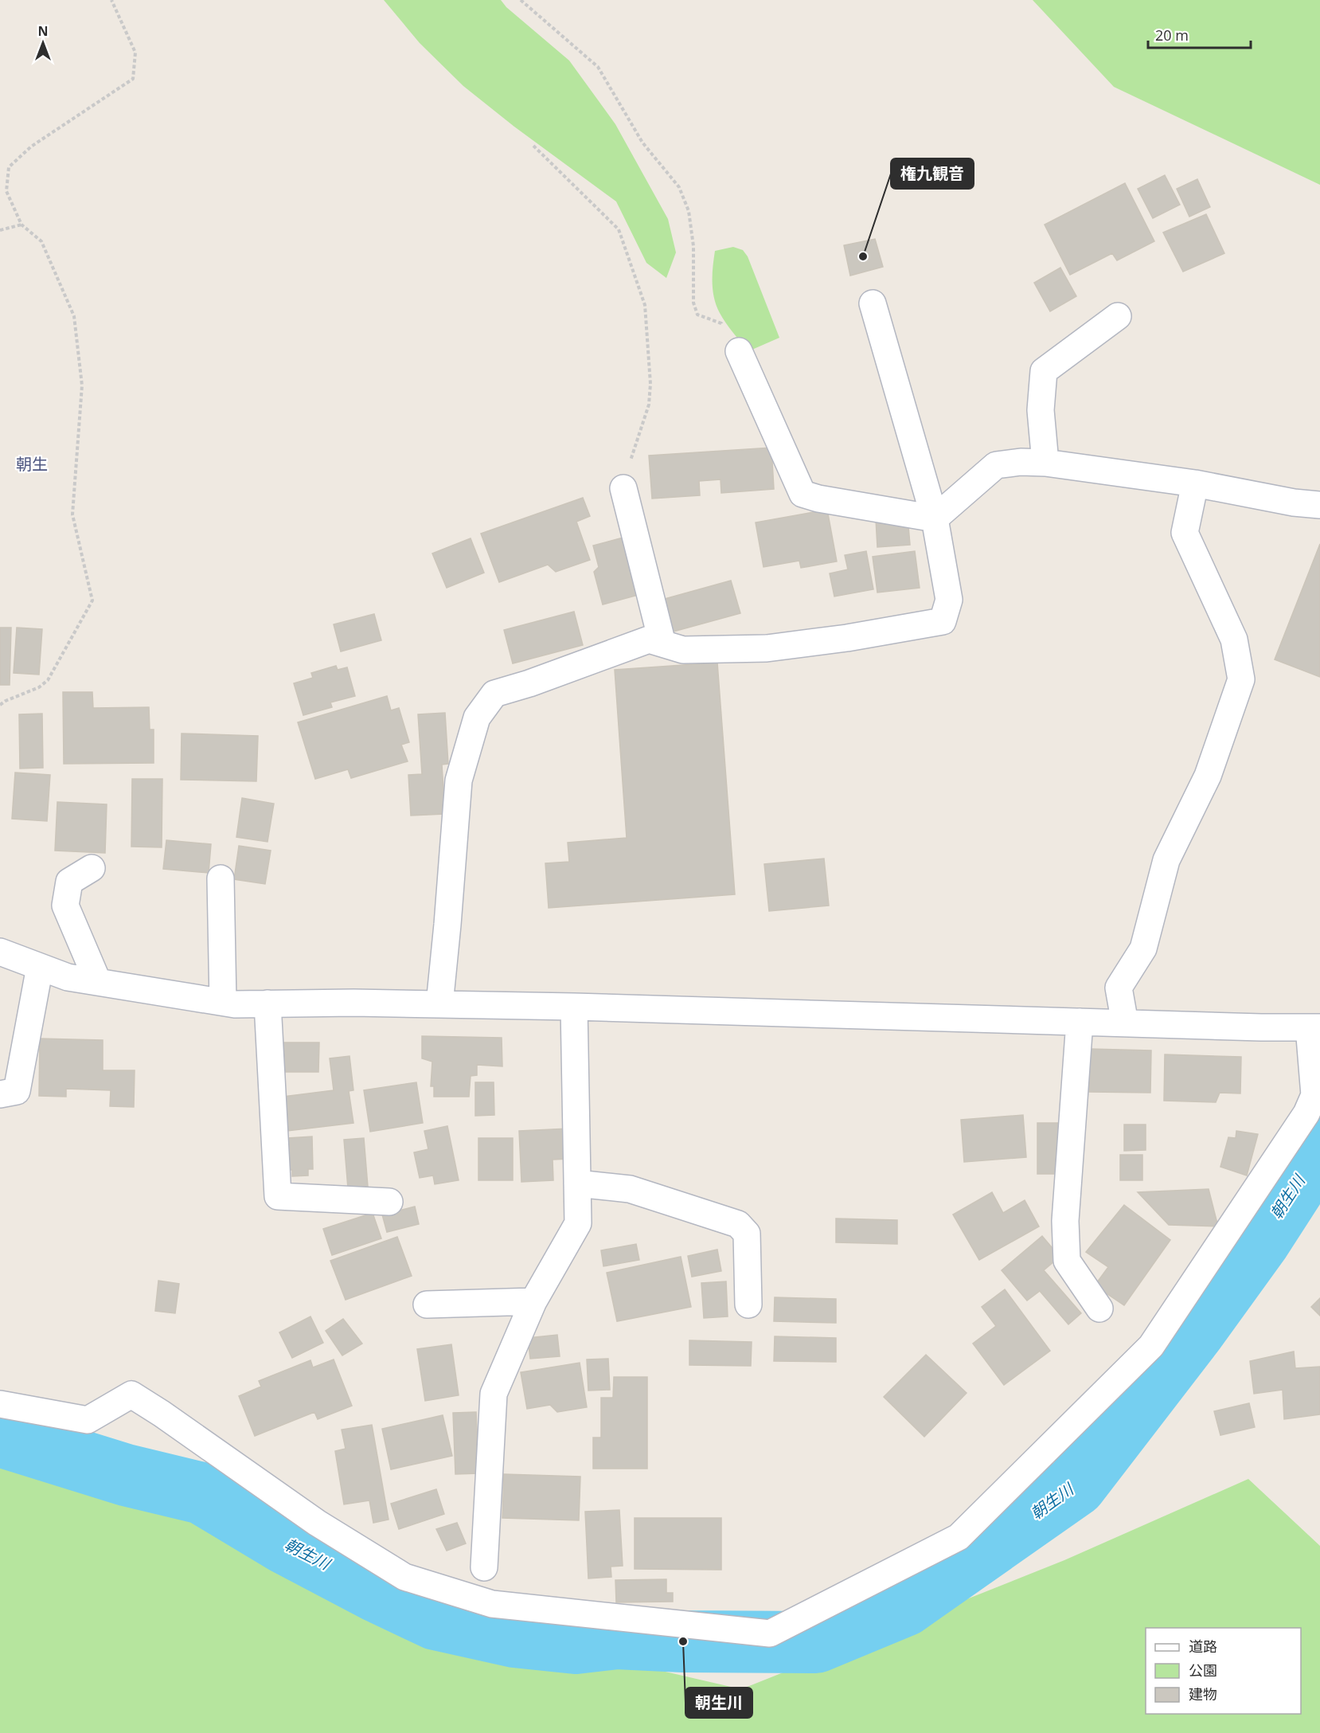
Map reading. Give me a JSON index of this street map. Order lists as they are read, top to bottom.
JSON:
{
  "districts": ["朝生"],
  "water": ["朝生川"],
  "places": ["権九観音", "朝生川"],
  "legend": ["道路", "公園", "建物"],
  "scale_bar": "20 m",
  "north": "top"
}
